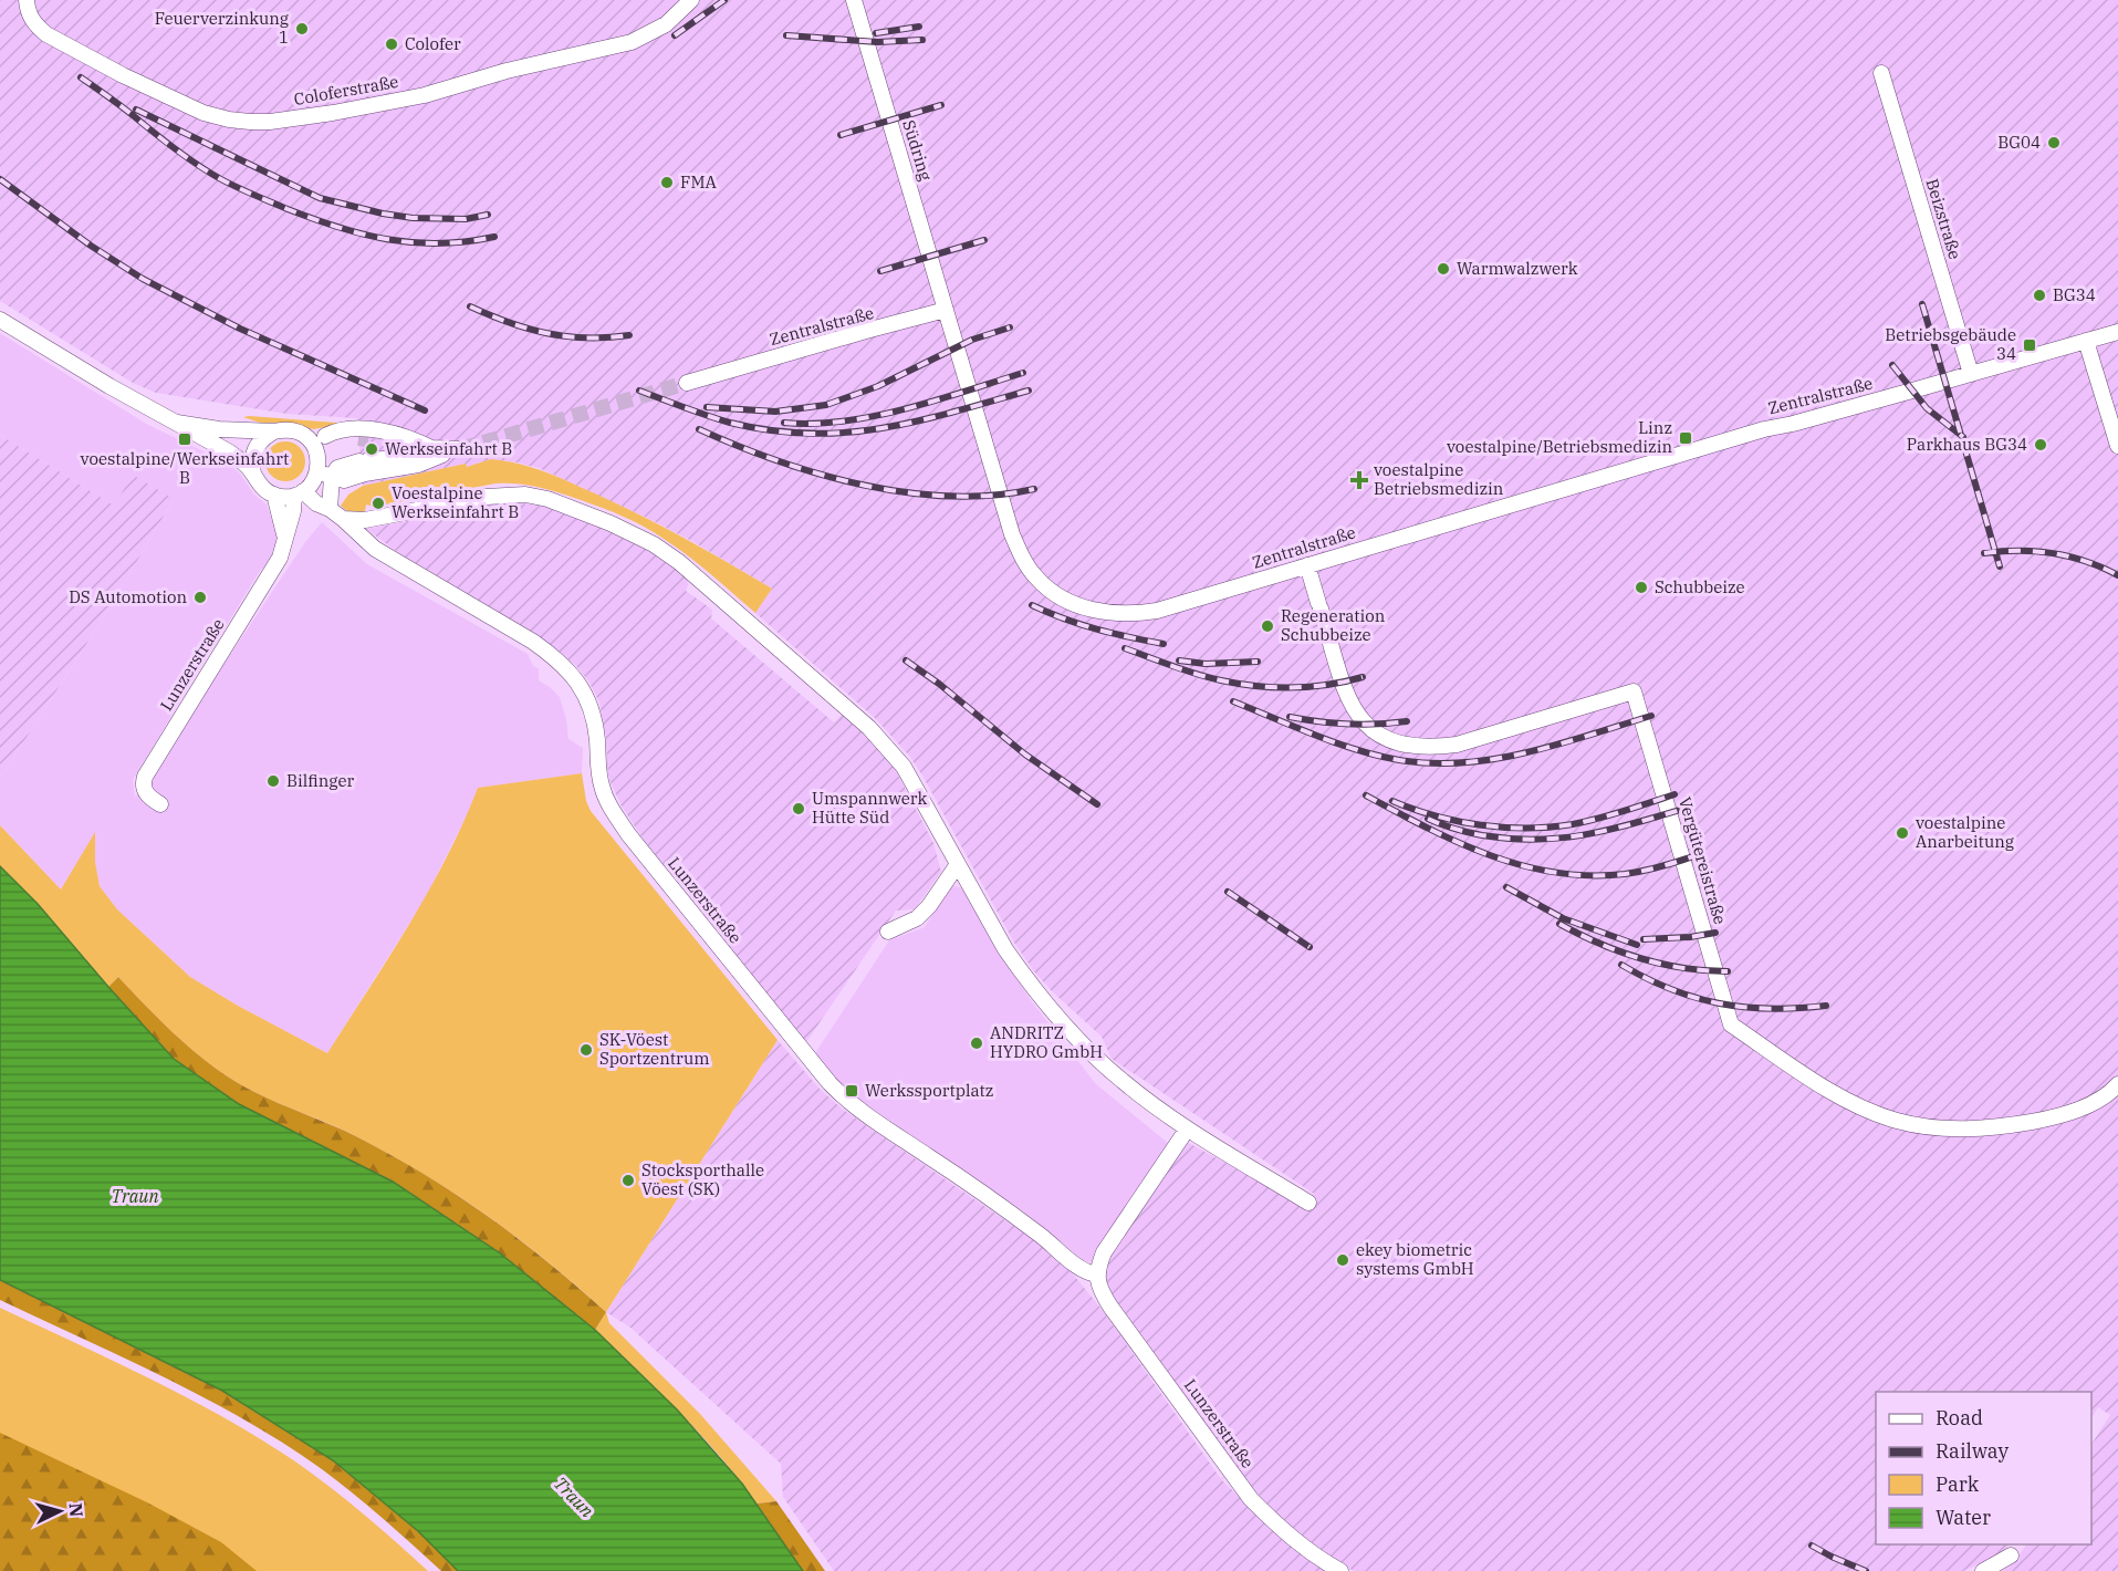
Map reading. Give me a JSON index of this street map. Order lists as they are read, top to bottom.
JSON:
{
  "streets": {
    "street": [
      "Coloferstraße",
      "Südring",
      "Beizstraße",
      "Zentralstraße",
      "Lunzerstraße",
      "Vergütereistraße"
    ]
  },
  "crossings": [
    ["Südring", "Zentralstraße"],
    ["Beizstraße", "Zentralstraße"],
    ["Zentralstraße", "Vergütereistraße"]
  ],
  "water": ["Traun"],
  "places": {
    "other": [
      "Feuerverzinkung 1",
      "Colofer",
      "BG04",
      "FMA",
      "Warmwalzwerk",
      "BG34",
      "Parkhaus BG34",
      "Werkseinfahrt B",
      "Voestalpine Werkseinfahrt B",
      "Schubbeize",
      "DS Automotion",
      "Regeneration Schubbeize",
      "Bilfinger",
      "Umspannwerk Hütte Süd",
      "voestalpine Anarbeitung",
      "ANDRITZ HYDRO GmbH",
      "SK-Vöest Sportzentrum",
      "Stocksporthalle Vöest (SK)",
      "ekey biometric systems GmbH"
    ],
    "transit": [
      "Betriebsgebäude 34",
      "Linz voestalpine/Betriebsmedizin",
      "voestalpine/Werkseinfahrt B",
      "Werkssportplatz"
    ],
    "health": ["voestalpine Betriebsmedizin"]
  },
  "legend": [
    "Road",
    "Railway",
    "Park",
    "Water"
  ],
  "north": "right"
}
